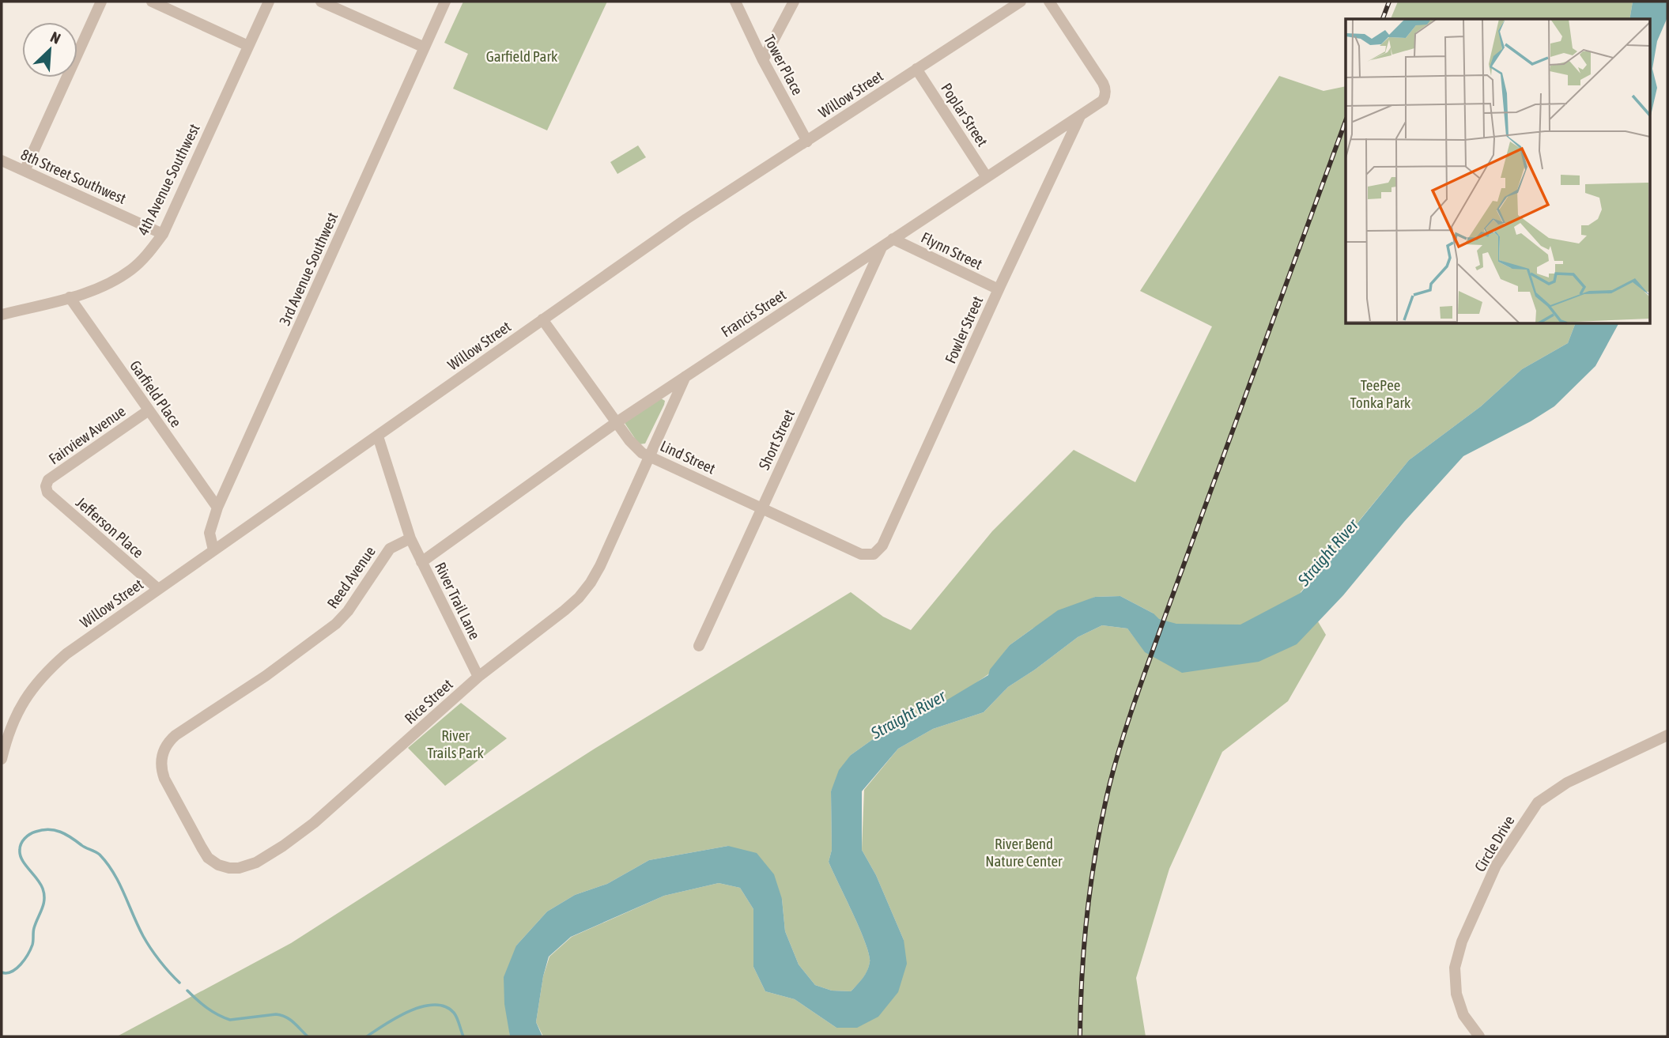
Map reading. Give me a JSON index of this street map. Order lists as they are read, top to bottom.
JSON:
{
  "streets": {
    "street": [
      "Tower Place",
      "Willow Street",
      "Poplar Street",
      "8th Street Southwest",
      "4th Avenue Southwest",
      "Flynn Street",
      "3rd Avenue Southwest",
      "Francis Street",
      "Fowler Street",
      "Garfield Place",
      "Fairview Avenue",
      "Short Street",
      "Lind Street",
      "Jefferson Place",
      "Reed Avenue",
      "River Trail Lane",
      "Rice Street",
      "Circle Drive"
    ]
  },
  "crossings": [
    ["Tower Place", "Willow Street"],
    ["Willow Street", "Poplar Street"],
    ["Willow Street", "3rd Avenue Southwest"],
    ["Willow Street", "Lind Street"],
    ["Willow Street", "Jefferson Place"],
    ["Poplar Street", "Francis Street"],
    ["8th Street Southwest", "4th Avenue Southwest"],
    ["4th Avenue Southwest", "Garfield Place"],
    ["Flynn Street", "Francis Street"],
    ["Flynn Street", "Fowler Street"],
    ["3rd Avenue Southwest", "Garfield Place"],
    ["Francis Street", "Fowler Street"],
    ["Francis Street", "Short Street"],
    ["Francis Street", "Lind Street"],
    ["Francis Street", "River Trail Lane"],
    ["Francis Street", "Rice Street"],
    ["Fowler Street", "Lind Street"],
    ["Garfield Place", "Fairview Avenue"],
    ["Fairview Avenue", "Jefferson Place"],
    ["Short Street", "Lind Street"],
    ["Lind Street", "Rice Street"],
    ["Reed Avenue", "River Trail Lane"],
    ["Reed Avenue", "Rice Street"],
    ["River Trail Lane", "Rice Street"]
  ],
  "water": ["Straight River"],
  "parks": [
    "Garfield Park",
    "TeePee Tonka Park",
    "River Trails Park",
    "River Bend Nature Center"
  ],
  "north": "top right"
}
